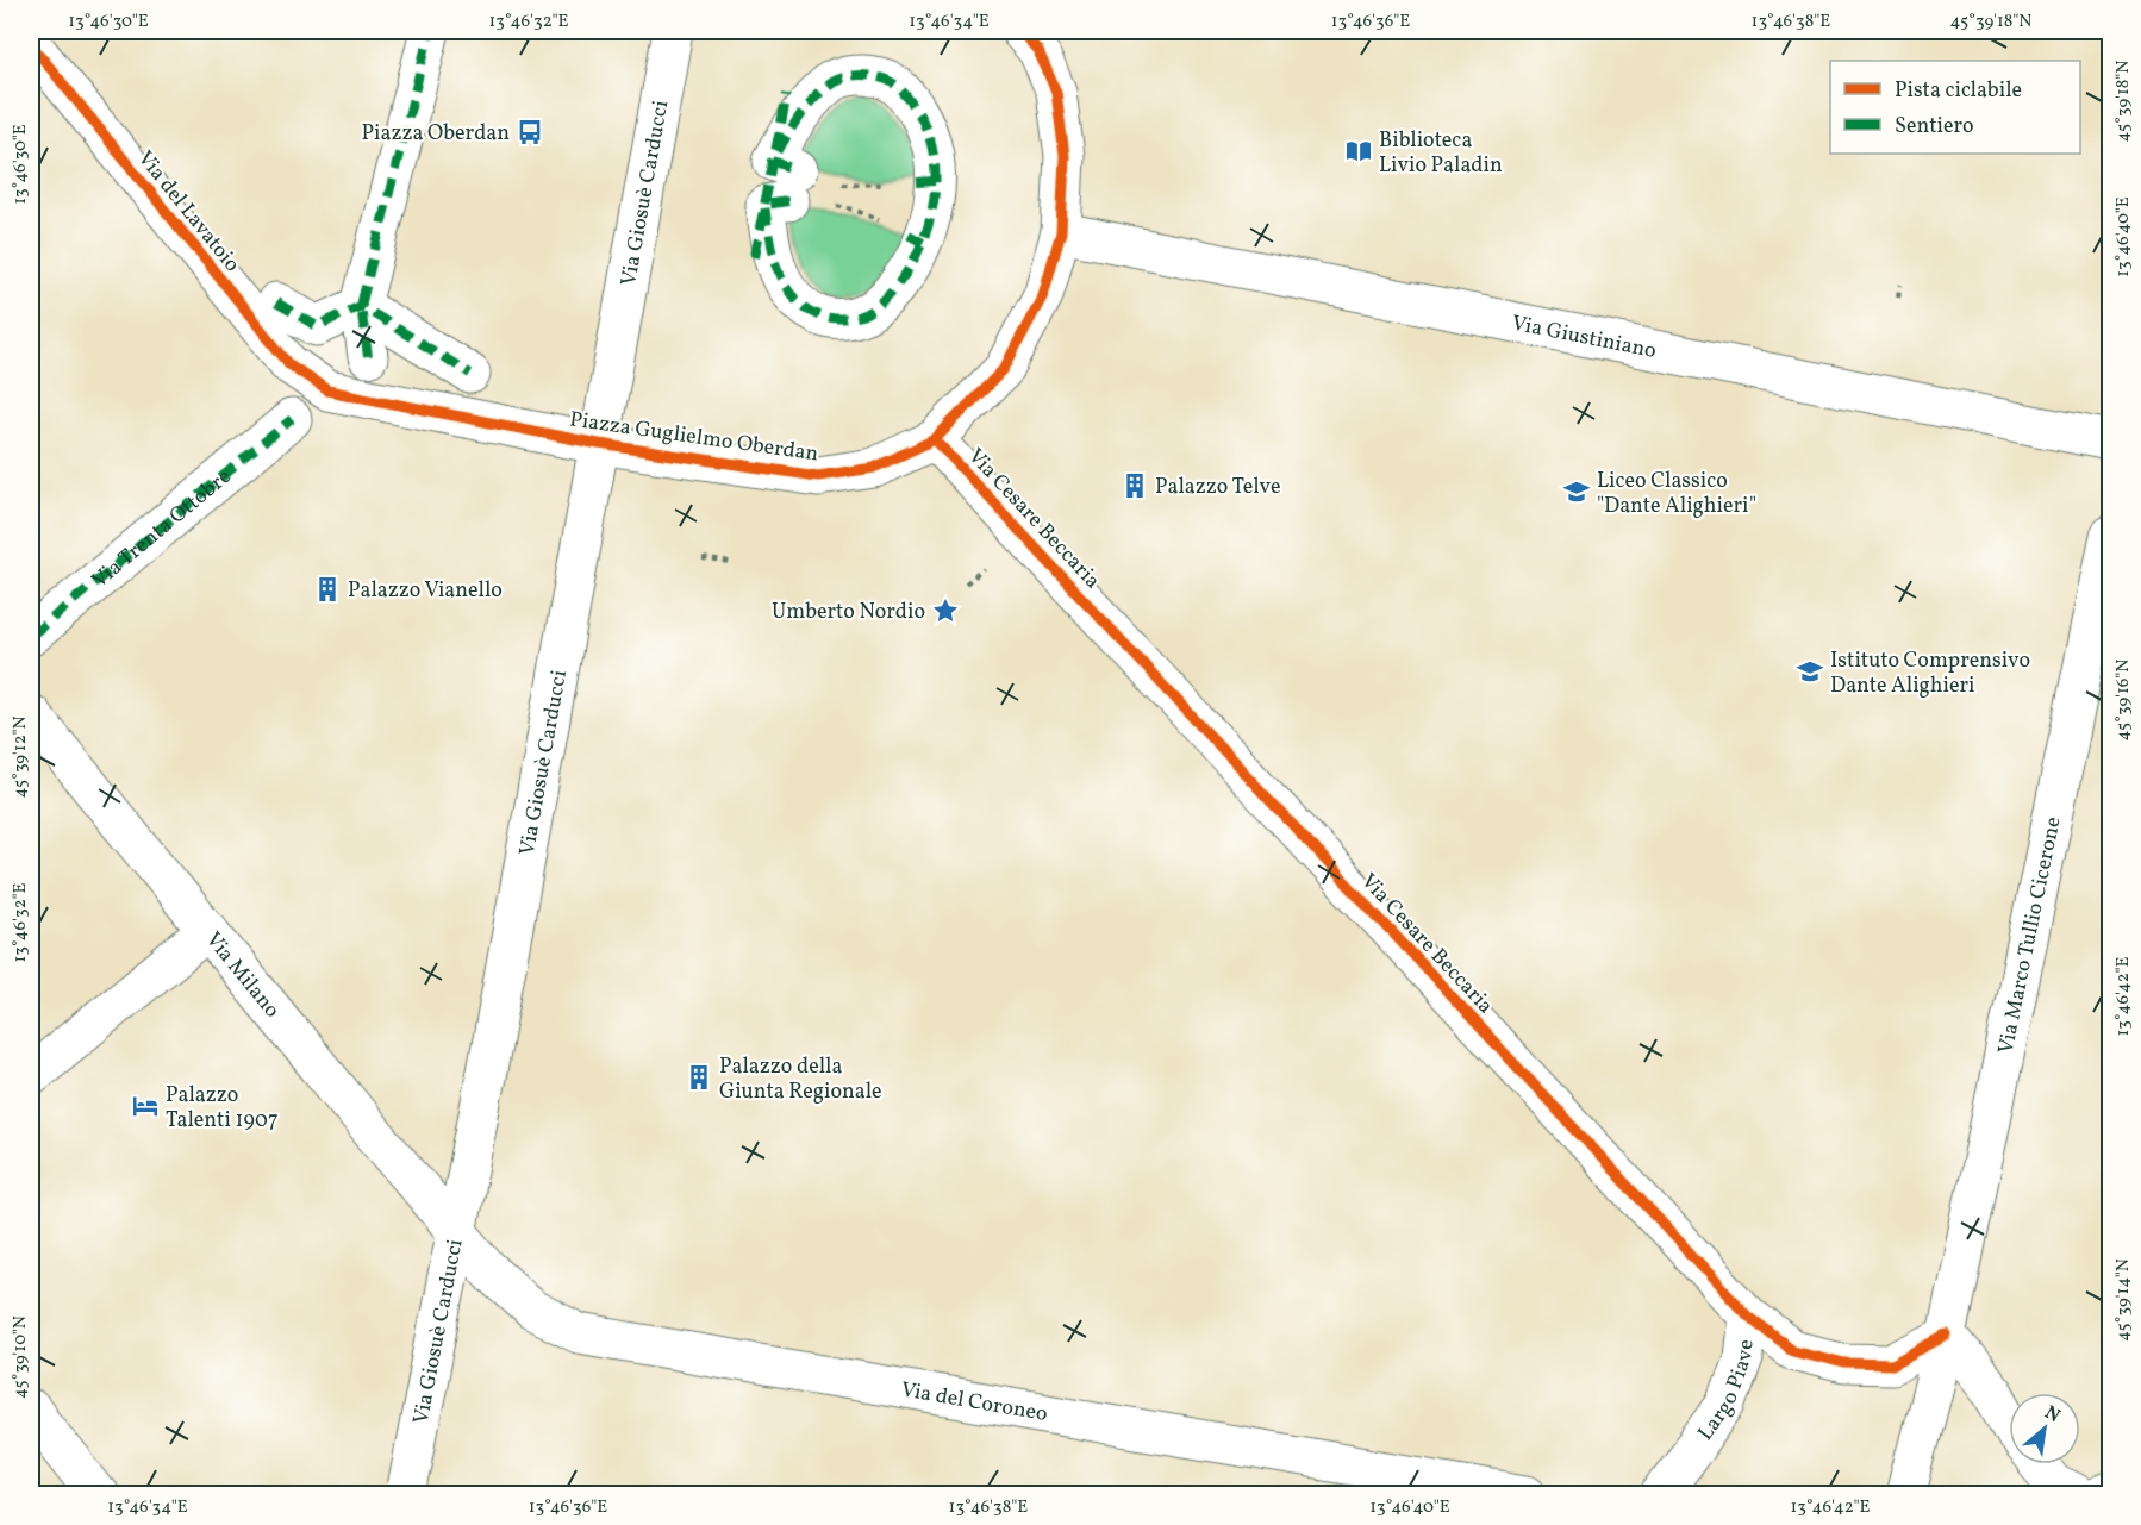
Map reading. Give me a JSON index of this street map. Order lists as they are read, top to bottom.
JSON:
{
  "streets": {
    "street": [
      "Via Giosuè Carducci",
      "Via del Lavatoio",
      "Via Giustiniano",
      "Piazza Guglielmo Oberdan",
      "Via Cesare Beccaria",
      "Via Trenta Ottobre",
      "Via Marco Tullio Cicerone",
      "Via Milano",
      "Largo Piave",
      "Via del Coroneo"
    ]
  },
  "crossings": [
    ["Via Giosuè Carducci", "Piazza Guglielmo Oberdan"],
    ["Via Giosuè Carducci", "Via Milano"],
    ["Via Giosuè Carducci", "Via del Coroneo"],
    ["Via del Lavatoio", "Piazza Guglielmo Oberdan"],
    ["Via Giustiniano", "Piazza Guglielmo Oberdan"],
    ["Piazza Guglielmo Oberdan", "Via Cesare Beccaria"],
    ["Via Cesare Beccaria", "Largo Piave"],
    ["Via Marco Tullio Cicerone", "Largo Piave"],
    ["Via Milano", "Via del Coroneo"]
  ],
  "places": {
    "bus stop": ["Piazza Oberdan"],
    "library": ["Biblioteca Livio Paladin"],
    "building": ["Palazzo Telve", "Palazzo Vianello", "Palazzo della Giunta Regionale"],
    "school or university": ["Liceo Classico \"Dante Alighieri\"", "Istituto Comprensivo Dante Alighieri"],
    "place": ["Umberto Nordio"],
    "hotel": ["Palazzo Talenti 1907"]
  },
  "legend": ["Pista ciclabile", "Sentiero"],
  "north": "top right",
  "coordinates": [
    "13°46'30\"E",
    "13°46'32\"E",
    "13°46'34\"E",
    "13°46'36\"E",
    "13°46'38\"E",
    "45°39'18\"N",
    "13°46'40\"E",
    "45°39'16\"N",
    "45°39'12\"N",
    "13°46'42\"E",
    "45°39'14\"N",
    "45°39'10\"N"
  ]
}
